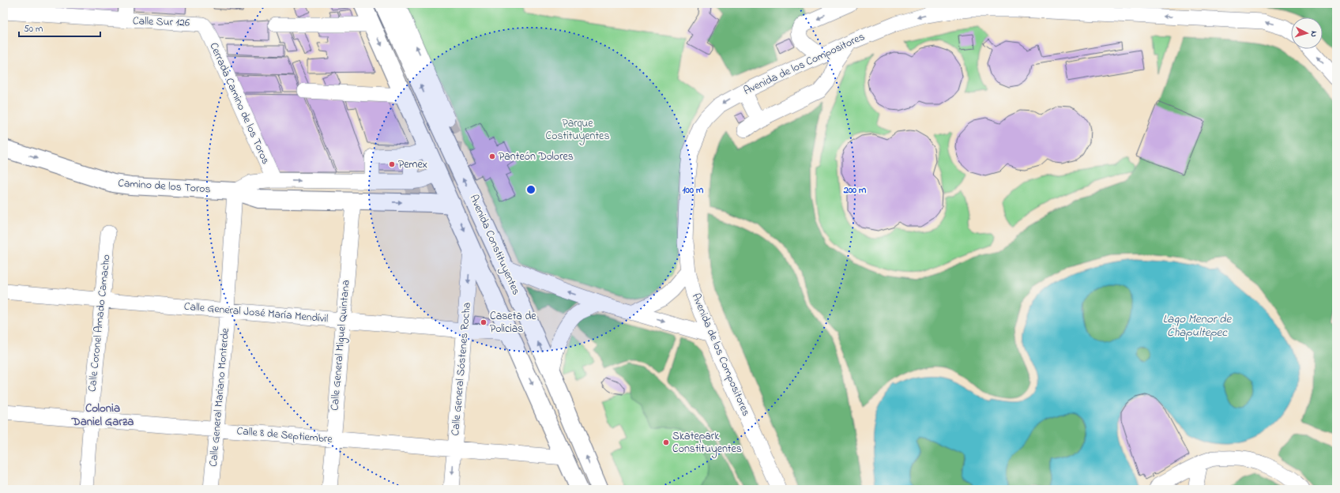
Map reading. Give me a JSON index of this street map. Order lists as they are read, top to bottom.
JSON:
{
  "streets": {
    "main road": ["Camino de los Toros", "Avenida Constituyentes"],
    "street": [
      "Calle Sur 126",
      "Avenida de los Compositores",
      "Cerrada Camino de los Toros",
      "Calle General José María Mendívil",
      "Calle Coronel Amado Camacho",
      "Calle General Miguel Quintana",
      "Calle General Sóstenes Rocha",
      "Calle General Mariano Monterde",
      "Calle 8 de Septiembre"
    ]
  },
  "crossings": [
    ["Calle Sur 126", "Cerrada Camino de los Toros"],
    ["Camino de los Toros", "Avenida Constituyentes"],
    ["Camino de los Toros", "Calle General Miguel Quintana"],
    ["Camino de los Toros", "Calle General Mariano Monterde"],
    ["Avenida Constituyentes", "Calle General José María Mendívil"],
    ["Avenida Constituyentes", "Calle General Sóstenes Rocha"],
    ["Avenida Constituyentes", "Calle 8 de Septiembre"],
    ["Calle General José María Mendívil", "Calle Coronel Amado Camacho"],
    ["Calle General José María Mendívil", "Calle General Miguel Quintana"],
    ["Calle General José María Mendívil", "Calle General Sóstenes Rocha"],
    ["Calle General José María Mendívil", "Calle General Mariano Monterde"],
    ["Calle Coronel Amado Camacho", "Calle 8 de Septiembre"],
    ["Calle General Miguel Quintana", "Calle 8 de Septiembre"],
    ["Calle General Sóstenes Rocha", "Calle 8 de Septiembre"],
    ["Calle General Mariano Monterde", "Calle 8 de Septiembre"]
  ],
  "one_way": ["Avenida de los Compositores", "Camino de los Toros", "Calle General Sóstenes Rocha"],
  "districts": ["Colonia Daniel Garza"],
  "water": ["Lago Menor de Chapultepec"],
  "parks": ["Parque Costituyentes"],
  "places": [
    "Panteón Dolores",
    "Pemex",
    "Caseta de Policias",
    "Skatepark Constituyentes"
  ],
  "scale_bar": "50 m",
  "north": "right",
  "rings": ["100 m", "200 m"]
}
